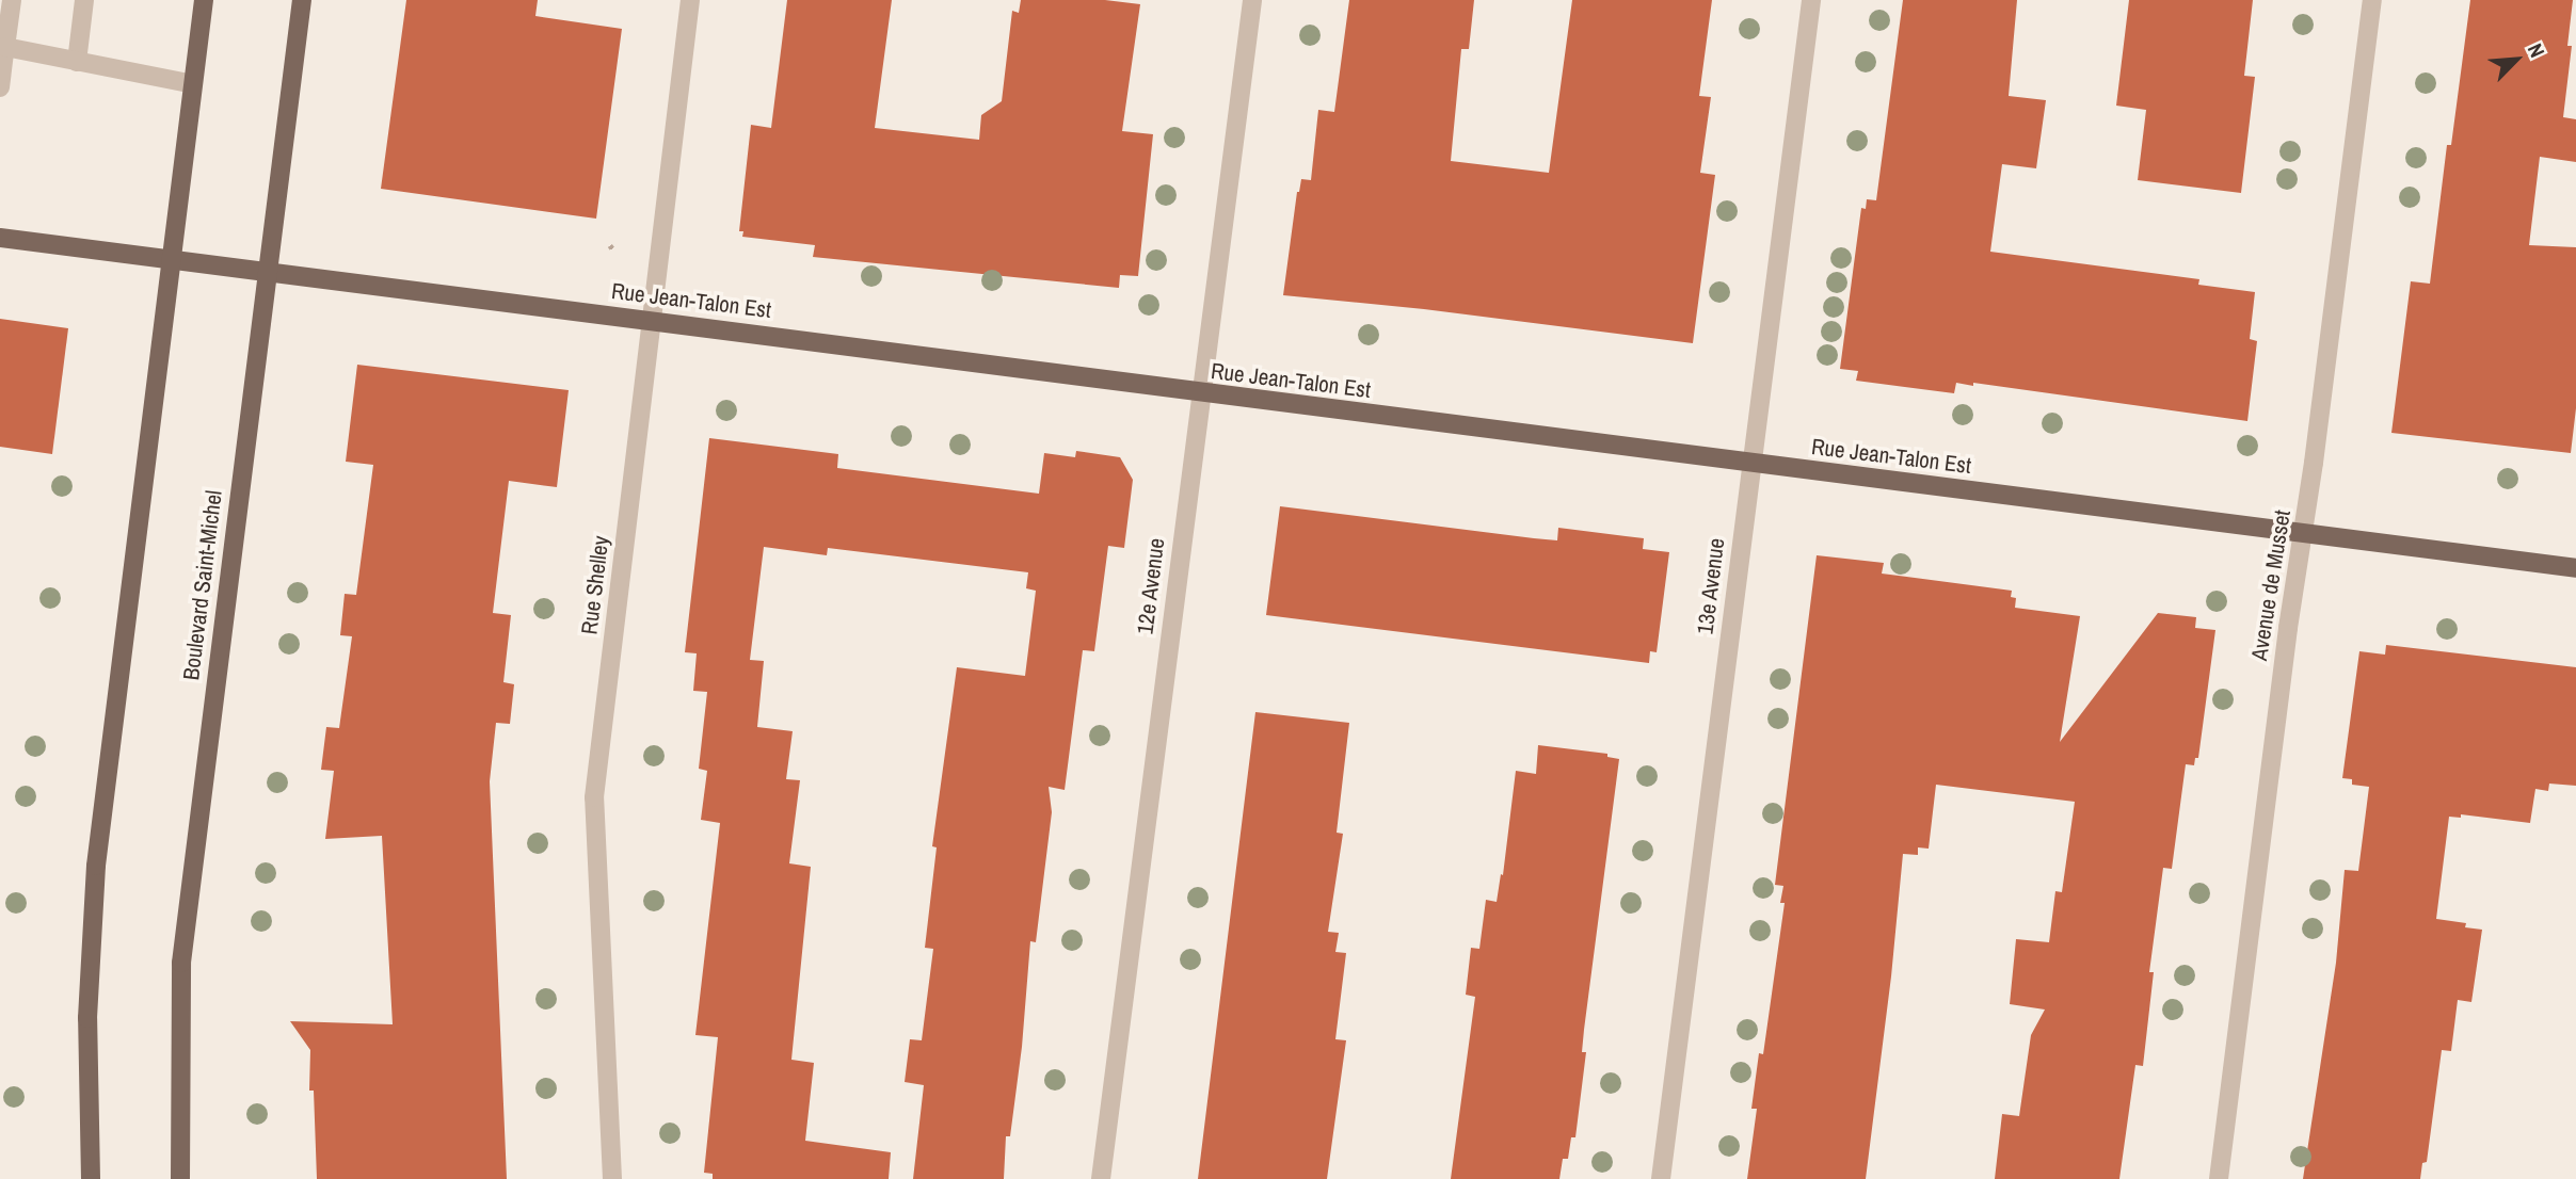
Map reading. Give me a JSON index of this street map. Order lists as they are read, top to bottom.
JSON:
{
  "streets": {
    "main road": ["Rue Jean-Talon Est", "Boulevard Saint-Michel"],
    "street": [
      "Rue Shelley",
      "Avenue de Musset",
      "12e Avenue",
      "13e Avenue"
    ]
  },
  "crossings": [
    ["Rue Jean-Talon Est", "Boulevard Saint-Michel"],
    ["Rue Jean-Talon Est", "Rue Shelley"],
    ["Rue Jean-Talon Est", "Avenue de Musset"],
    ["Rue Jean-Talon Est", "12e Avenue"],
    ["Rue Jean-Talon Est", "13e Avenue"]
  ],
  "north": "top right"
}
